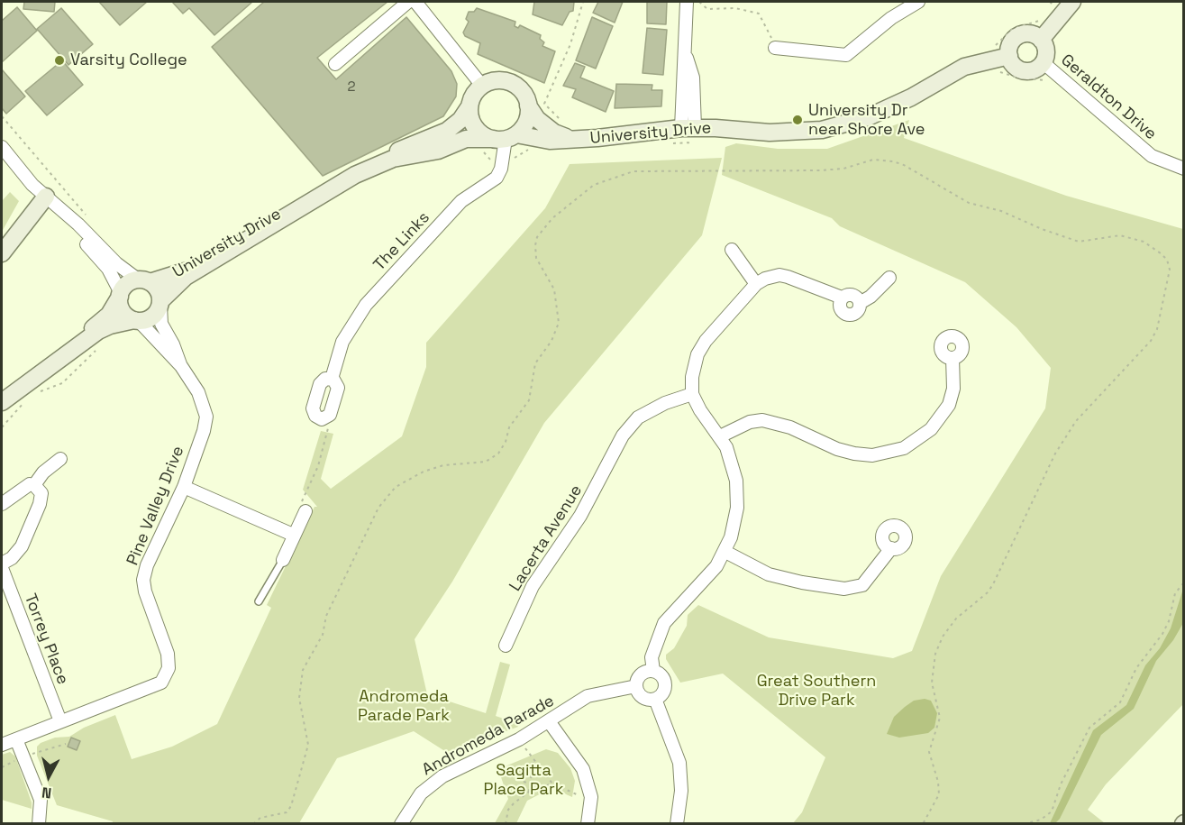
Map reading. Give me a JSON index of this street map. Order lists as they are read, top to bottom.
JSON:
{
  "streets": {
    "street": [
      "Geraldton Drive",
      "University Drive",
      "The Links",
      "Pine Valley Drive",
      "Lacerta Avenue",
      "Torrey Place",
      "Andromeda Parade"
    ]
  },
  "crossings": [
    ["Geraldton Drive", "University Drive"],
    ["University Drive", "The Links"],
    ["University Drive", "Pine Valley Drive"],
    ["Pine Valley Drive", "Torrey Place"]
  ],
  "parks": ["Great Southern Drive Park", "Andromeda Parade Park", "Sagitta Place Park"],
  "places": ["Varsity College", "University Dr near Shore Ave"],
  "house_numbers": ["2"],
  "north": "bottom"
}
